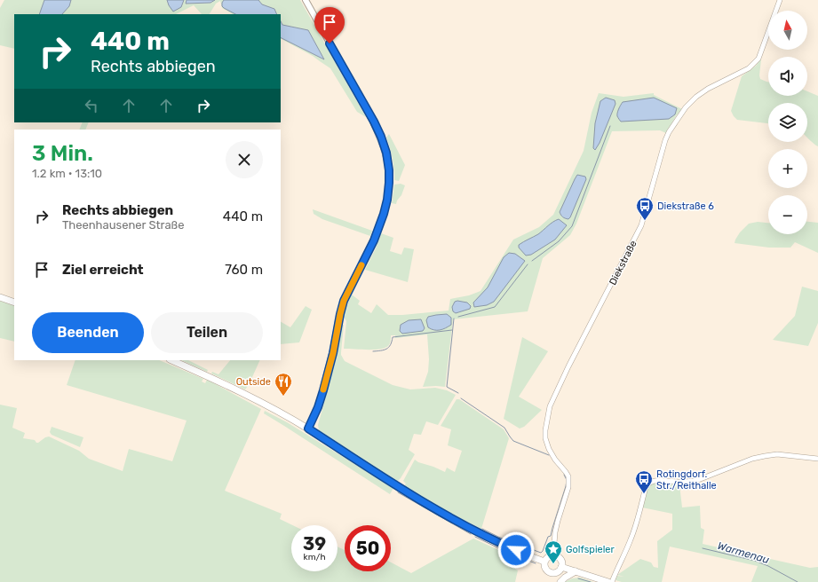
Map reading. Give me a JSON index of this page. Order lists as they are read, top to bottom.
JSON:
{
  "streets": {
    "street": ["Diekstraße"]
  },
  "water": ["Warmenau"],
  "places": {
    "bus stop": ["Diekstraße 6", "Rotingdorf. Str./Reithalle"],
    "restaurant": ["Outside"],
    "place": ["Golfspieler"]
  },
  "north": "top",
  "page": {
    "map_buttons": ["+", "−"],
    "turn": ["440 m", "Rechts abbiegen"],
    "heading": ["3 Min.", "1.2 km · 13:10"],
    "list": [
      {
        "name": "Rechts abbiegen",
        "note": "Theenhausener Straße",
        "value": "440 m"
      },
      {
        "name": "Ziel erreicht",
        "value": "760 m"
      }
    ],
    "buttons": ["Beenden", "Teilen"],
    "speed": "39 km/h",
    "limit": "50"
  }
}
